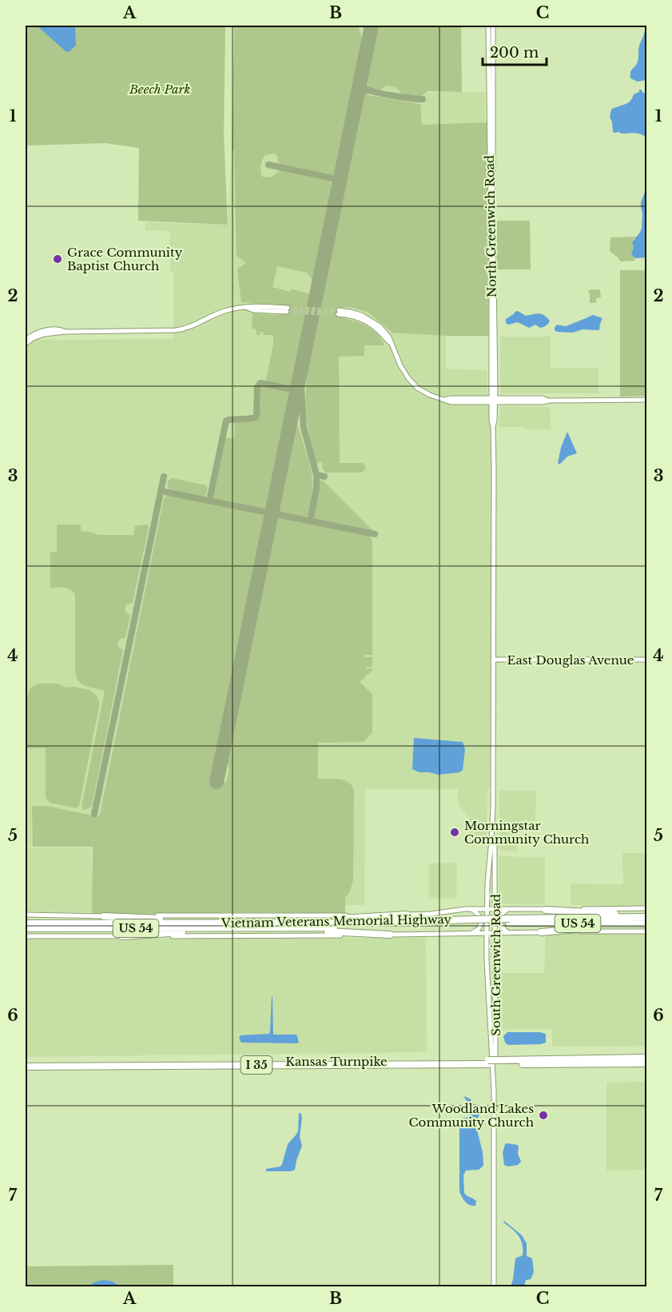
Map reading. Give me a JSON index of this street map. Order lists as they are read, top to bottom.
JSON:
{
  "streets": {
    "highway": [
      "Vietnam Veterans Memorial Highway",
      "US 54",
      "Kansas Turnpike",
      "I 35"
    ],
    "main road": ["North Greenwich Road", "East Douglas Avenue", "South Greenwich Road"]
  },
  "crossings": [
    ["North Greenwich Road", "East Douglas Avenue"],
    ["North Greenwich Road", "South Greenwich Road"],
    ["East Douglas Avenue", "South Greenwich Road"]
  ],
  "parks": ["Beech Park"],
  "places": ["Grace Community Baptist Church", "Morningstar Community Church", "Woodland Lakes Community Church"],
  "scale_bar": "200 m",
  "grid": {
    "columns": ["A", "B", "C"],
    "rows": [
      "1",
      "2",
      "3",
      "4",
      "5",
      "6",
      "7"
    ]
  }
}
